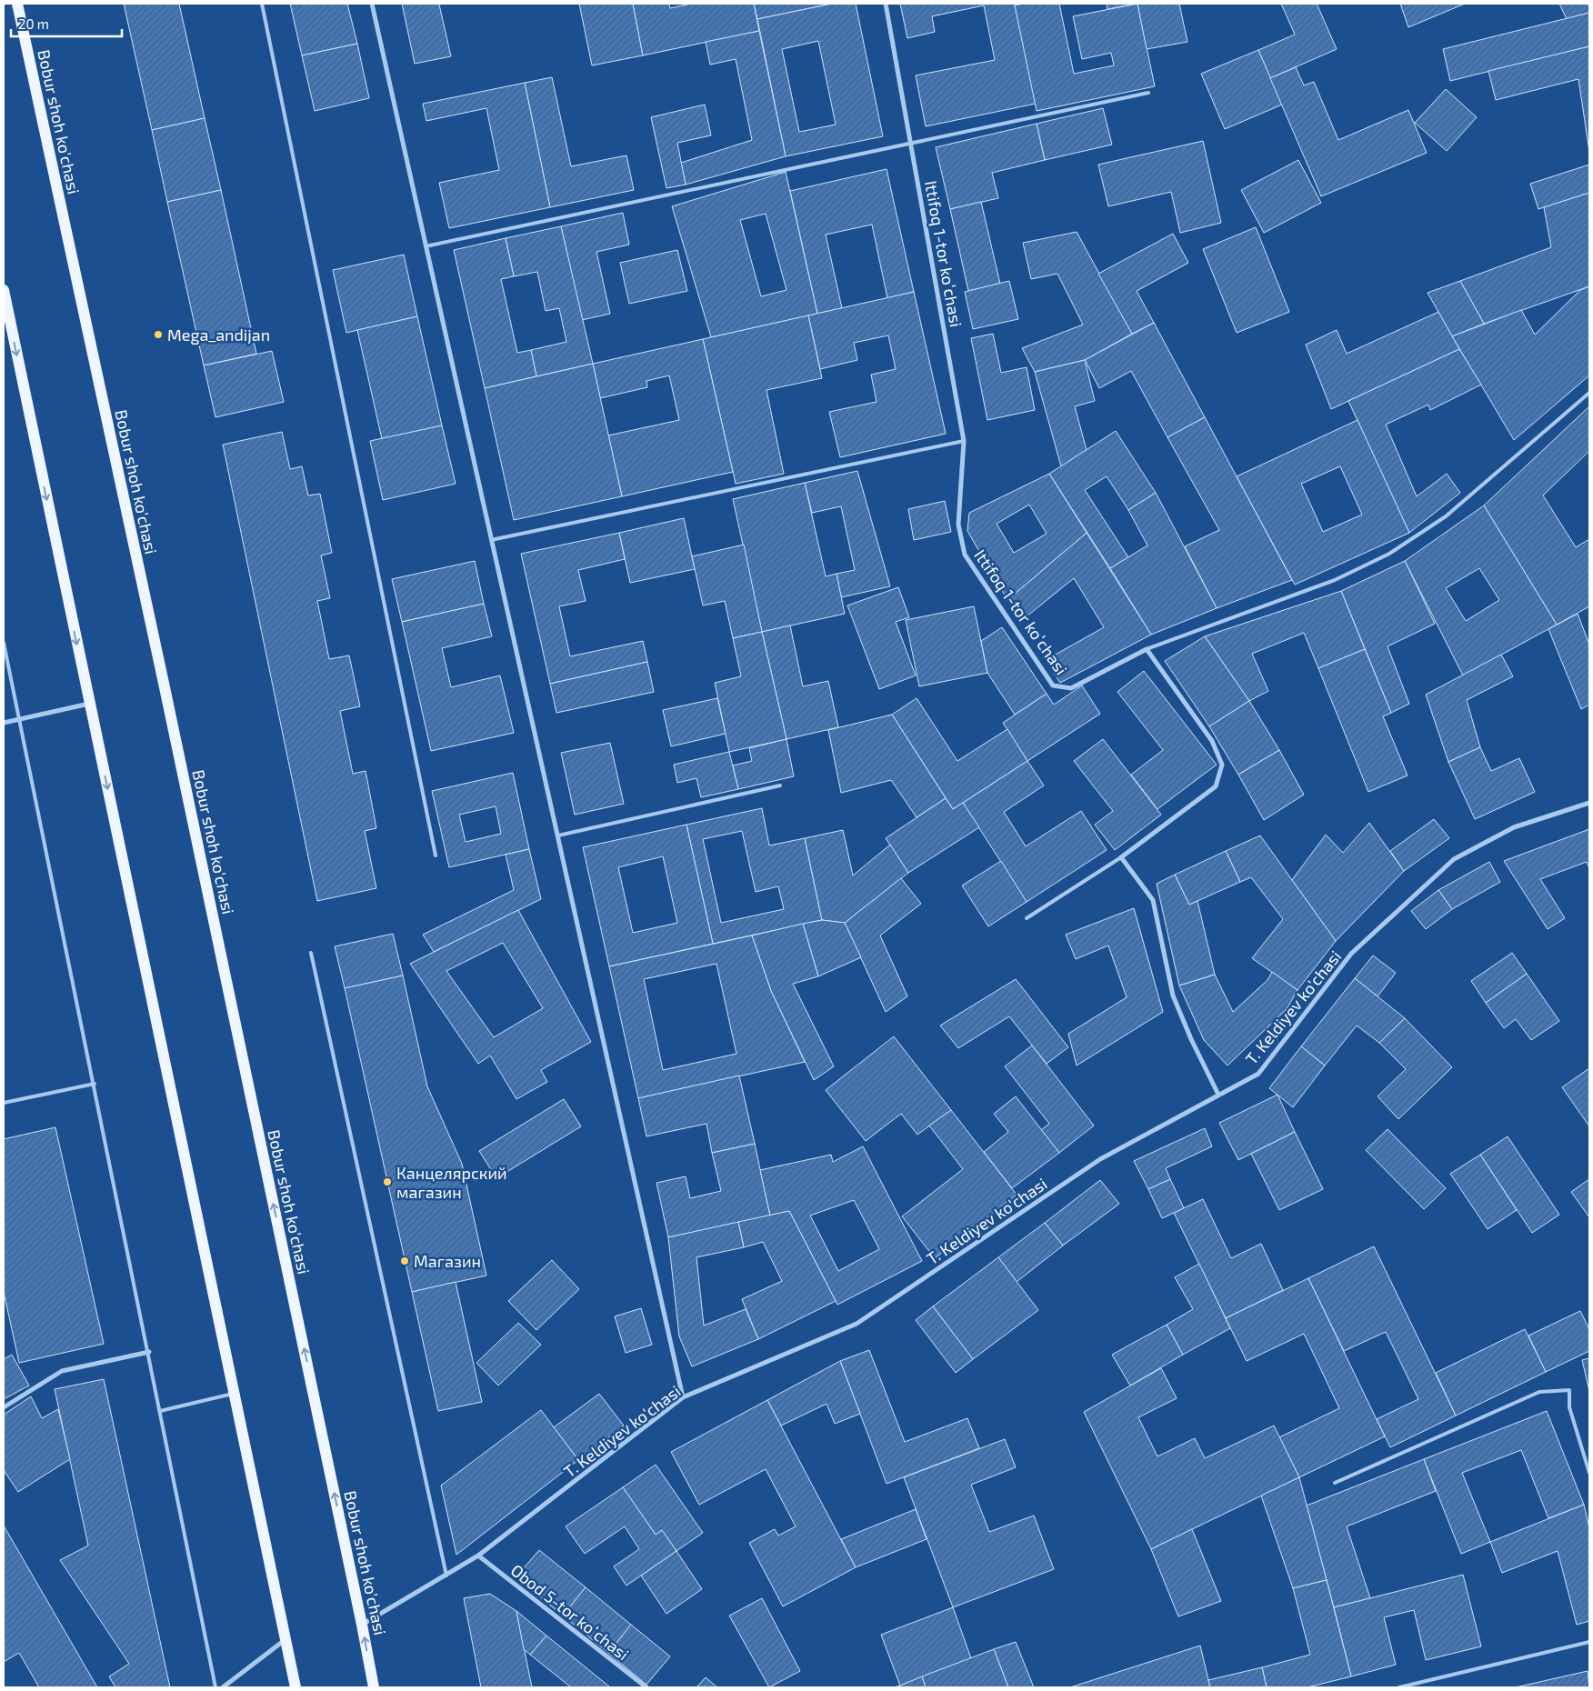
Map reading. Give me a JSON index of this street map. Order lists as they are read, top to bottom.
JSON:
{
  "streets": {
    "main road": ["Bobur shoh ko'chasi"],
    "street": ["Ittifoq 1-tor koʻchasi", "T. Keldiyev ko'chasi", "Obod 5-tor koʻchasi"]
  },
  "crossings": [
    ["Bobur shoh ko'chasi", "T. Keldiyev ko'chasi"],
    ["T. Keldiyev ko'chasi", "Obod 5-tor koʻchasi"]
  ],
  "places": ["Mega_andijan", "Канцелярский магазин", "Магазин"],
  "scale_bar": "20 m"
}
